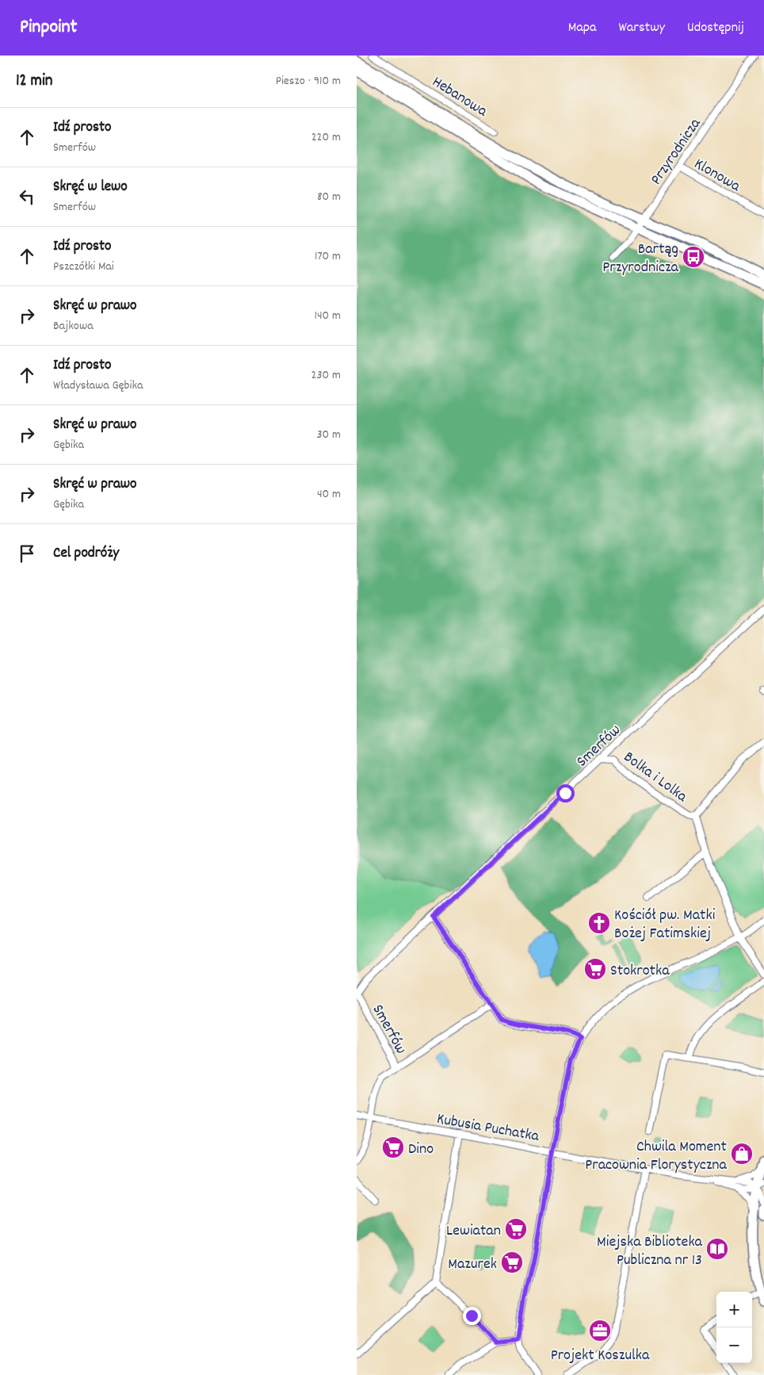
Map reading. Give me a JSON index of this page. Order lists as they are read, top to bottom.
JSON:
{
  "streets": {
    "street": [
      "Hebanowa",
      "Przyrodnicza",
      "Klonowa",
      "Smerfów",
      "Bolka i Lolka",
      "Kubusia Puchatka"
    ]
  },
  "crossings": [
    ["Przyrodnicza", "Klonowa"],
    ["Smerfów", "Bolka i Lolka"]
  ],
  "places": {
    "bus stop": ["Bartąg Przyrodnicza"],
    "church": ["Kościół pw. Matki Bożej Fatimskiej"],
    "supermarket": [
      "Stokrotka",
      "Dino",
      "Lewiatan",
      "Mazurek"
    ],
    "shop": ["Chwila Moment Pracownia Florystyczna"],
    "library": ["Miejska Biblioteka Publiczna nr 13"],
    "office": ["Projekt Koszulka"]
  },
  "page": {
    "header": "Pinpoint",
    "nav": ["Mapa", "Warstwy", "Udostępnij"],
    "heading": ["12 min", "Pieszo · 910 m"],
    "list": [
      ["Idź prosto", "Smerfów", "220 m"],
      ["Skręć w lewo", "Smerfów", "80 m"],
      ["Idź prosto", "Pszczółki Mai", "170 m"],
      ["Skręć w prawo", "Bajkowa", "140 m"],
      ["Idź prosto", "Władysława Gębika", "230 m"],
      ["Skręć w prawo", "Gębika", "30 m"],
      ["Skręć w prawo", "Gębika", "40 m"],
      "Cel podróży"
    ],
    "map_buttons": ["+", "−"]
  }
}
